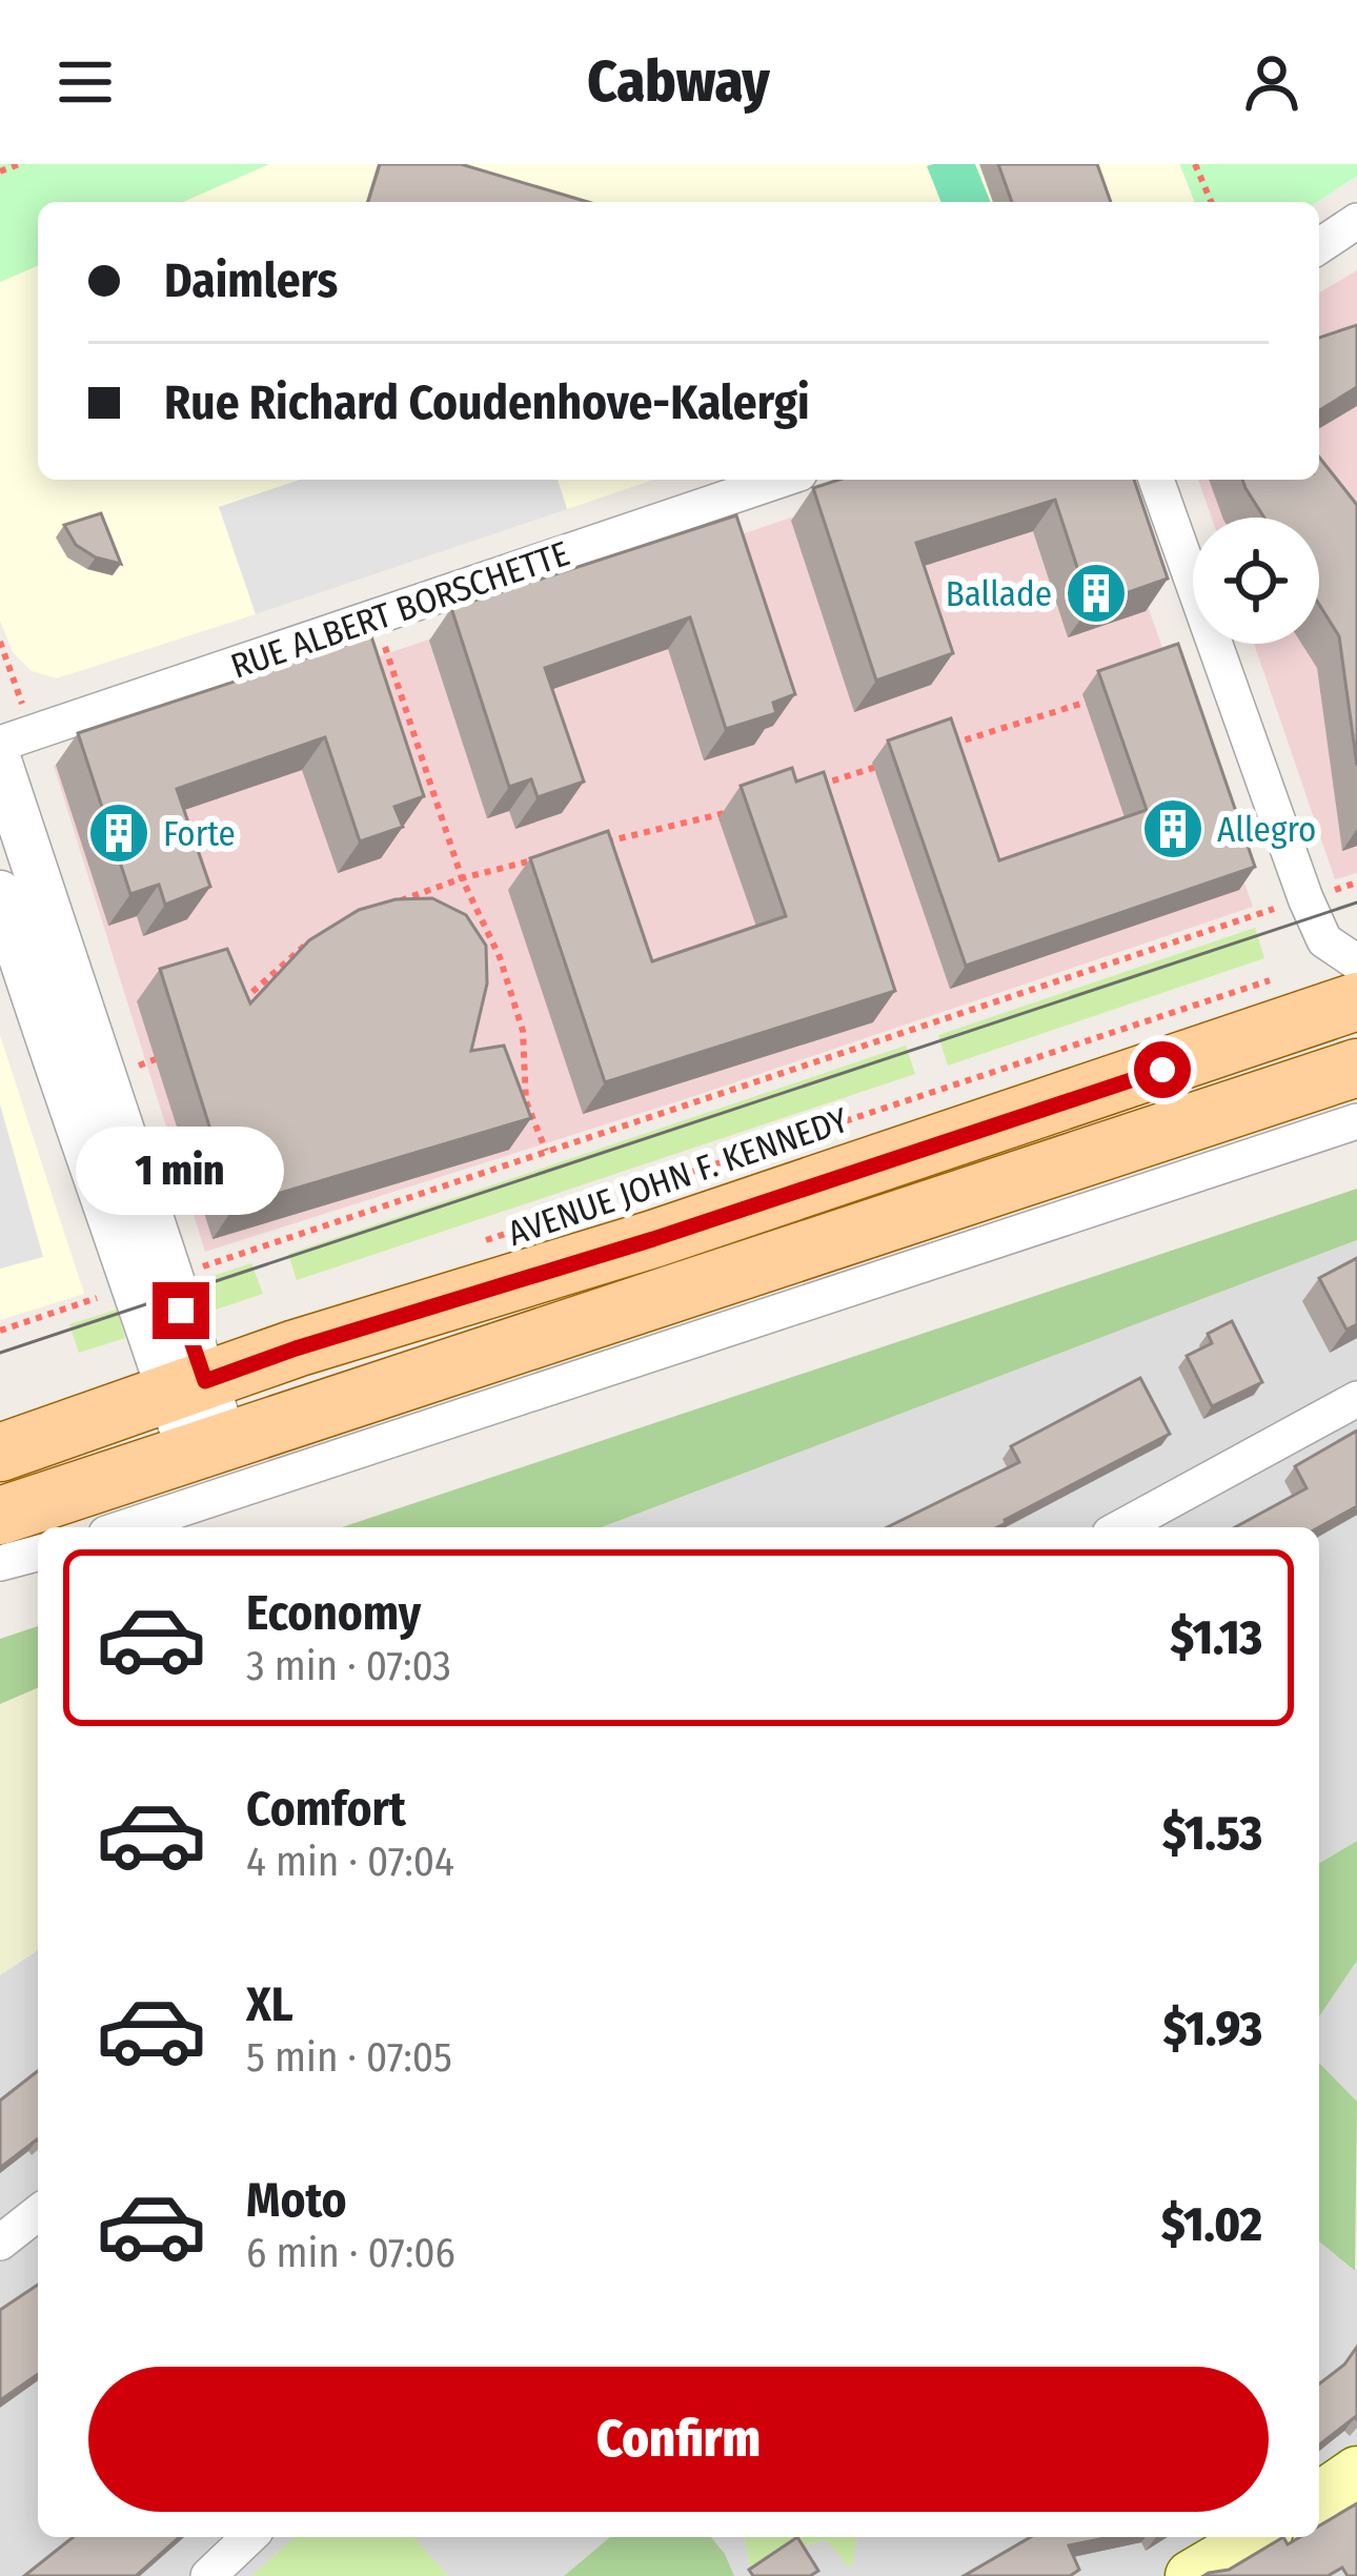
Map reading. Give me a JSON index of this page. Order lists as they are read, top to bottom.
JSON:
{
  "streets": {
    "main road": ["AVENUE JOHN F. KENNEDY"],
    "street": ["RUE ALBERT BORSCHETTE"]
  },
  "places": {
    "building": ["Ballade", "Allegro", "Forte"]
  },
  "page": {
    "header": "Cabway",
    "banner": ["Daimlers", "Rue Richard Coudenhove-Kalergi"],
    "bubble": "1 min",
    "list": [
      {
        "name": "Economy",
        "note": "3 min · 07:03",
        "value": "$1.13"
      },
      {
        "name": "Comfort",
        "note": "4 min · 07:04",
        "value": "$1.53"
      },
      {
        "name": "XL",
        "note": "5 min · 07:05",
        "value": "$1.93"
      },
      {
        "name": "Moto",
        "note": "6 min · 07:06",
        "value": "$1.02"
      }
    ],
    "buttons": "Confirm"
  }
}
